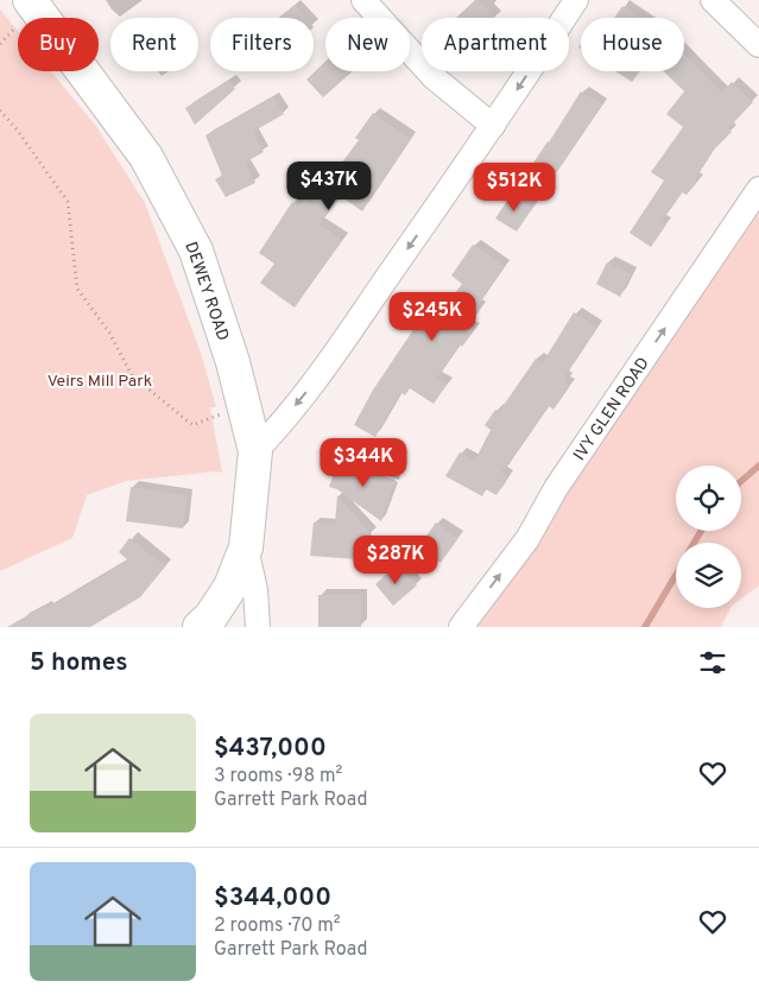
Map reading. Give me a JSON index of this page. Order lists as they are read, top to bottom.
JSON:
{
  "streets": {
    "street": ["DEWEY ROAD", "IVY GLEN ROAD"]
  },
  "one_way": ["IVY GLEN ROAD"],
  "parks": ["Veirs Mill Park"],
  "page": {
    "chip": [
      "Buy",
      "Rent",
      "Filters",
      "New",
      "Apartment",
      "House"
    ],
    "price": [
      "$437K",
      "$512K",
      "$245K",
      "$344K",
      "$287K"
    ],
    "heading": "5 homes",
    "list": [
      {
        "name": "$437,000",
        "note": "3 rooms · 98 m² · Garrett Park Road"
      },
      {
        "name": "$344,000",
        "note": "2 rooms · 70 m² · Garrett Park Road"
      }
    ]
  }
}
